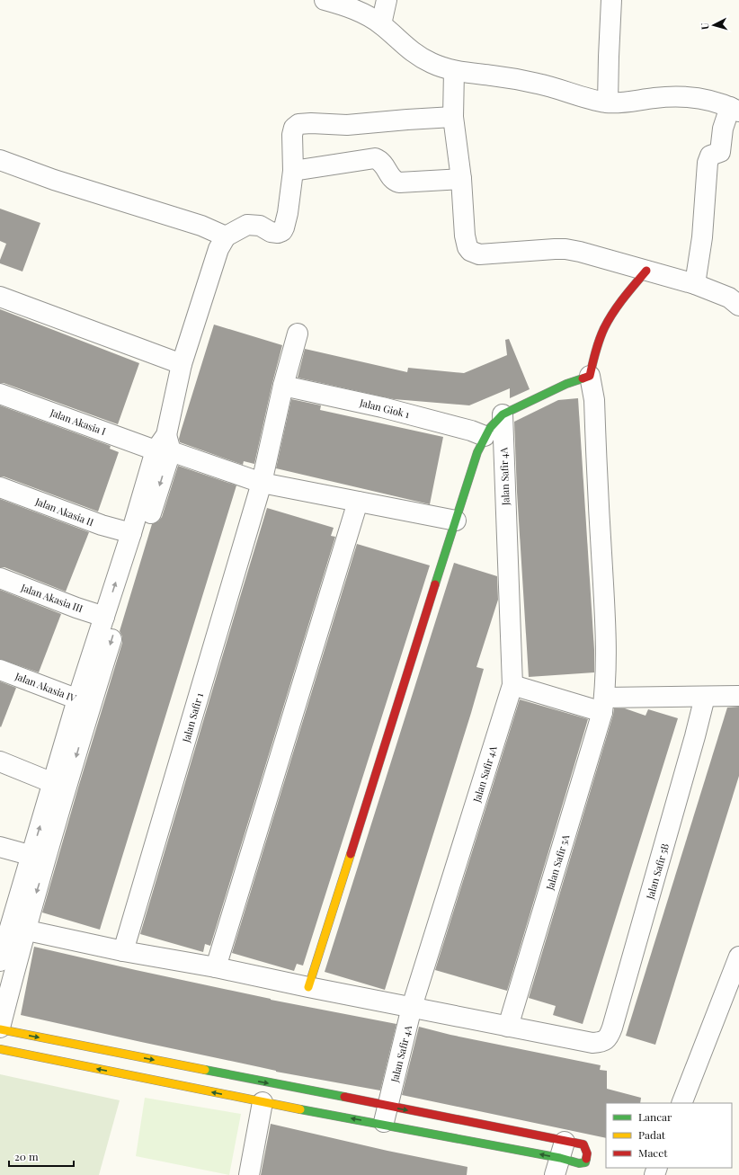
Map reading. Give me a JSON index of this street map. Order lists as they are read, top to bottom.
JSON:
{
  "streets": {
    "street": [
      "Jalan Giok 1",
      "Jalan Akasia I",
      "Jalan Safir 4A",
      "Jalan Akasia II",
      "Jalan Akasia III",
      "Jalan Akasia IV",
      "Jalan Safir 1",
      "Jalan Safir 5A",
      "Jalan Safir 5B"
    ]
  },
  "crossings": [
    ["Jalan Akasia I", "Jalan Safir 1"],
    ["Jalan Safir 5A", "Jalan Safir 5B"]
  ],
  "legend": ["Lancar", "Padat", "Macet"],
  "scale_bar": "20 m",
  "north": "left"
}
